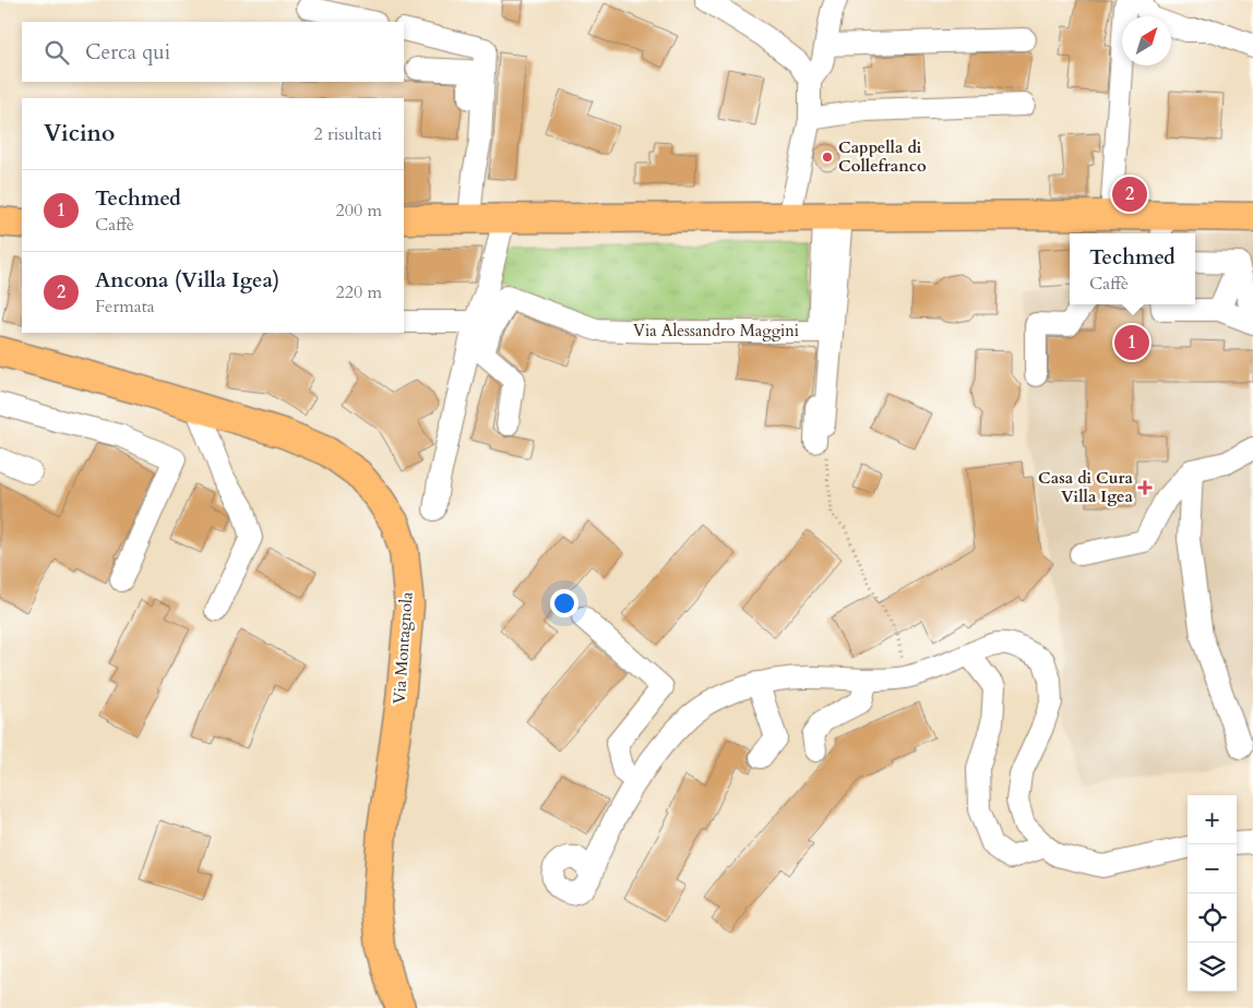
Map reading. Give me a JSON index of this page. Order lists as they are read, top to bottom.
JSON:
{
  "streets": {
    "main road": ["Via Montagnola"],
    "street": ["Via Alessandro Maggini"]
  },
  "places": {
    "other": ["Cappella di Collefranco"],
    "health": ["Casa di Cura Villa Igea"]
  },
  "north": "top right",
  "page": {
    "search": "Cerca qui",
    "heading": ["Vicino", "2 risultati"],
    "list": [
      {
        "mark": "1",
        "name": "Techmed",
        "note": "Caffè",
        "value": "200 m"
      },
      {
        "mark": "2",
        "name": "Ancona (Villa Igea)",
        "note": "Fermata",
        "value": "220 m"
      }
    ],
    "pins": ["2", "1"],
    "popup": ["Techmed", "Caffè"],
    "map_buttons": ["+", "−"]
  }
}
